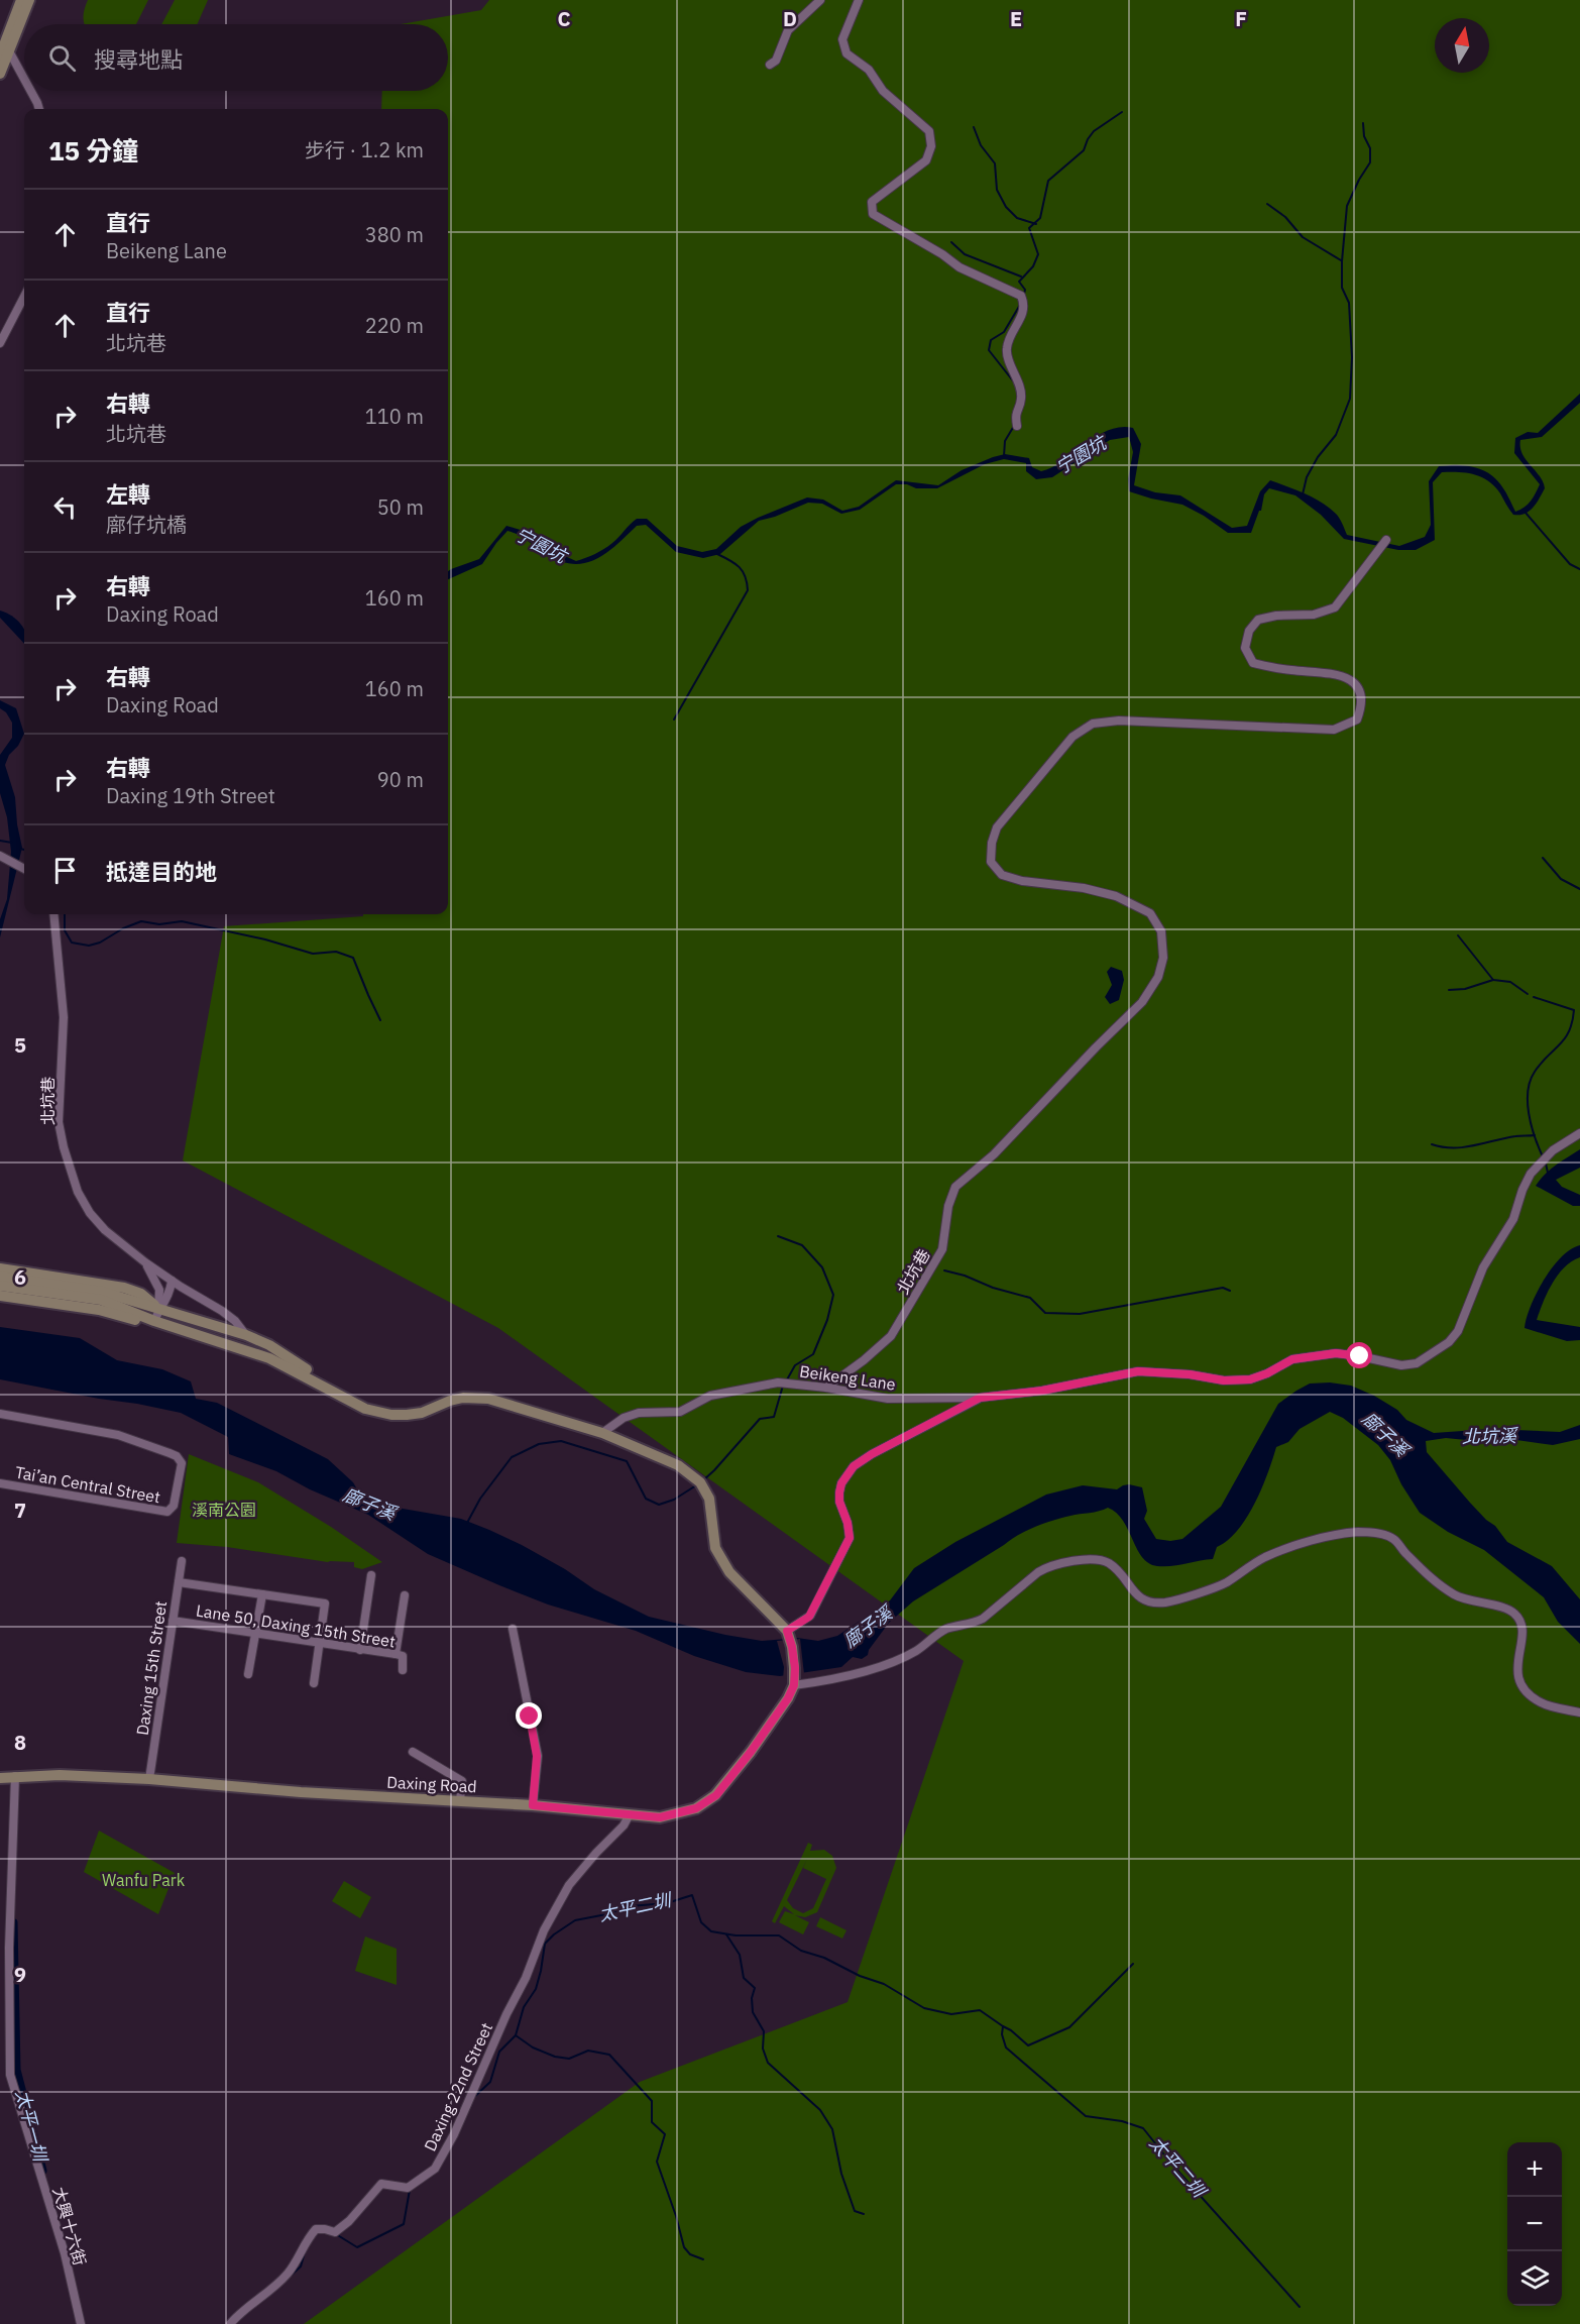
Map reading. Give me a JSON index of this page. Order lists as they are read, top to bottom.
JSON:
{
  "streets": {
    "main road": ["Daxing Road"],
    "street": [
      "北坑巷",
      "Beikeng Lane",
      "Tai’an Central Street",
      "Lane 50, Daxing 15th Street",
      "Daxing 15th Street",
      "Daxing 22nd Street",
      "大興十六街"
    ]
  },
  "crossings": [
    ["北坑巷", "Beikeng Lane"],
    ["Lane 50, Daxing 15th Street", "Daxing 15th Street"],
    ["Daxing 15th Street", "Daxing Road"],
    ["Daxing Road", "Daxing 22nd Street"],
    ["Daxing Road", "大興十六街"]
  ],
  "water": [
    "宁園坑",
    "廍子溪",
    "北坑溪",
    "太平二圳",
    "太平一圳"
  ],
  "parks": ["溪南公園", "Wanfu Park"],
  "north": "top",
  "page": {
    "search": "搜尋地點",
    "heading": ["15 分鐘", "步行 · 1.2 km"],
    "list": [
      ["直行", "Beikeng Lane", "380 m"],
      ["直行", "北坑巷", "220 m"],
      ["右轉", "北坑巷", "110 m"],
      ["左轉", "廍仔坑橋", "50 m"],
      ["右轉", "Daxing Road", "160 m"],
      ["右轉", "Daxing Road", "160 m"],
      ["右轉", "Daxing 19th Street", "90 m"],
      "抵達目的地"
    ],
    "map_buttons": ["+", "−"]
  },
  "grid": {
    "columns": [
      "C",
      "D",
      "E",
      "F"
    ],
    "rows": [
      "5",
      "6",
      "7",
      "8",
      "9"
    ]
  }
}
